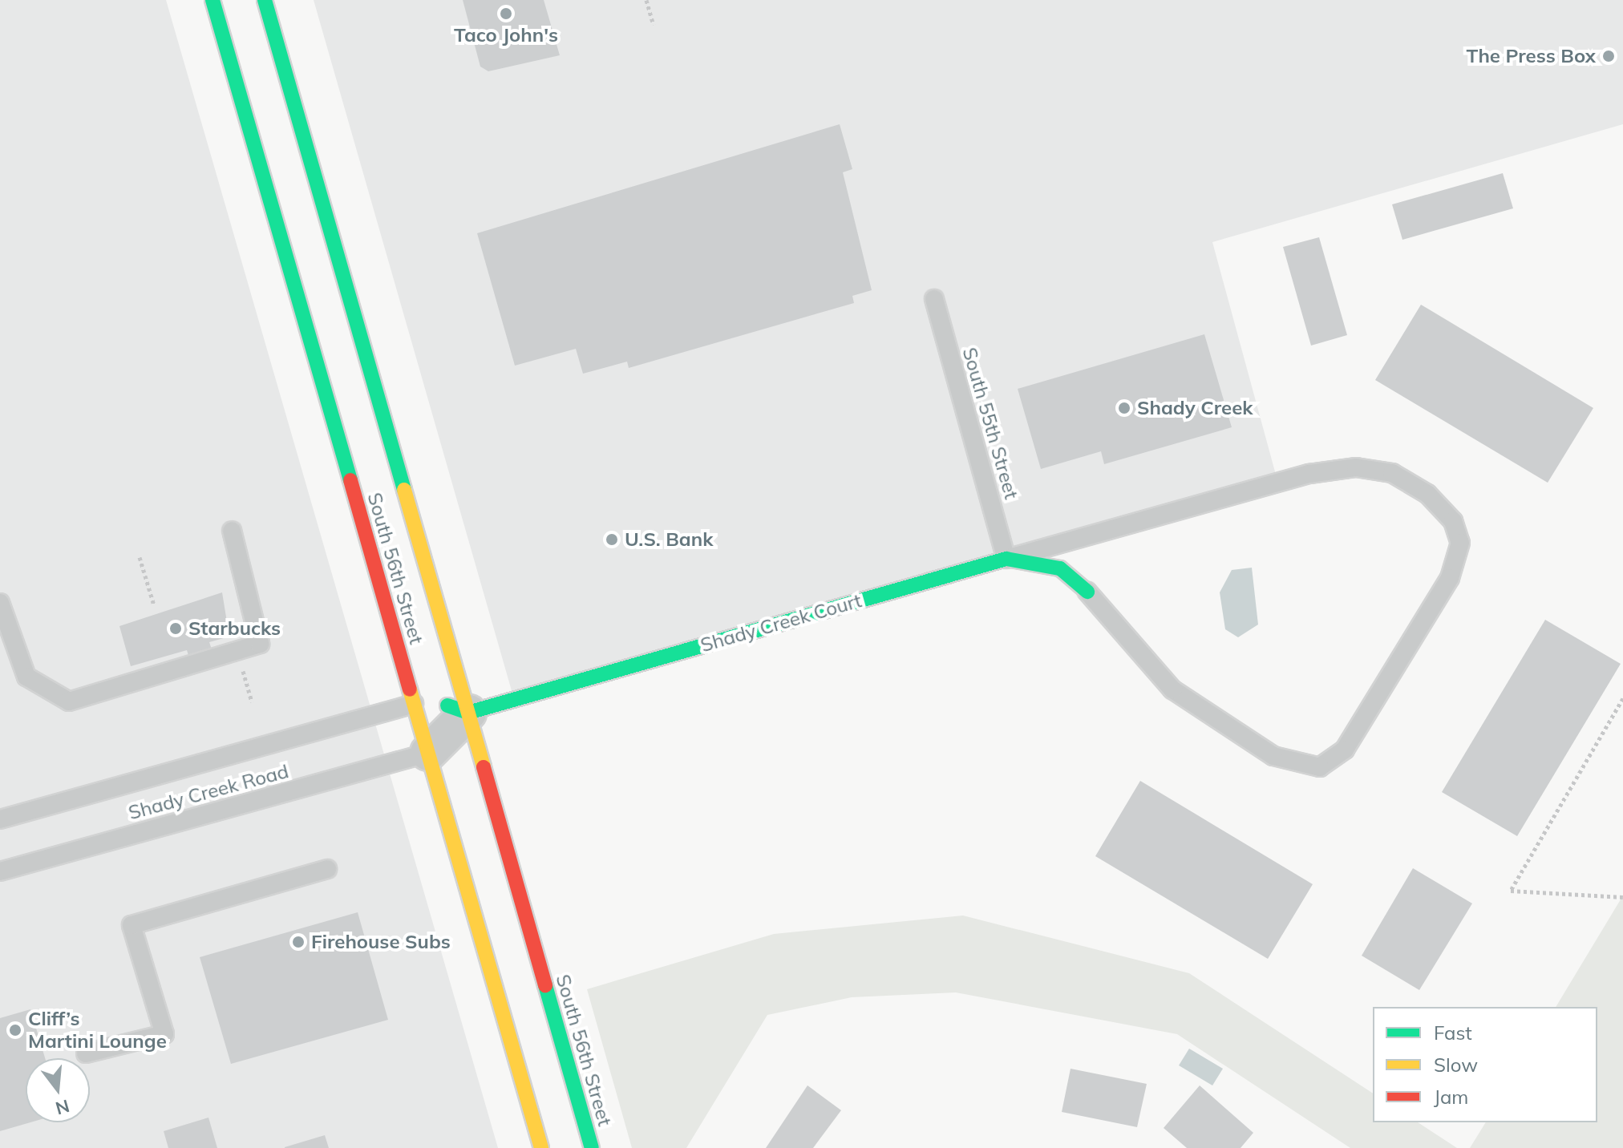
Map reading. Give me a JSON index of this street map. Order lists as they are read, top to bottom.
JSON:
{
  "streets": {
    "main road": ["South 56th Street", "Shady Creek Court"],
    "lane": ["South 55th Street", "Shady Creek Road"]
  },
  "crossings": [
    ["South 55th Street", "Shady Creek Court"],
    ["South 56th Street", "Shady Creek Court"],
    ["South 56th Street", "Shady Creek Road"],
    ["Shady Creek Court", "Shady Creek Road"]
  ],
  "places": [
    "Taco John's",
    "The Press Box",
    "Shady Creek",
    "U.S. Bank",
    "Starbucks",
    "Firehouse Subs",
    "Cliff’s Martini Lounge"
  ],
  "legend": ["Fast", "Slow", "Jam"],
  "north": "bottom"
}
